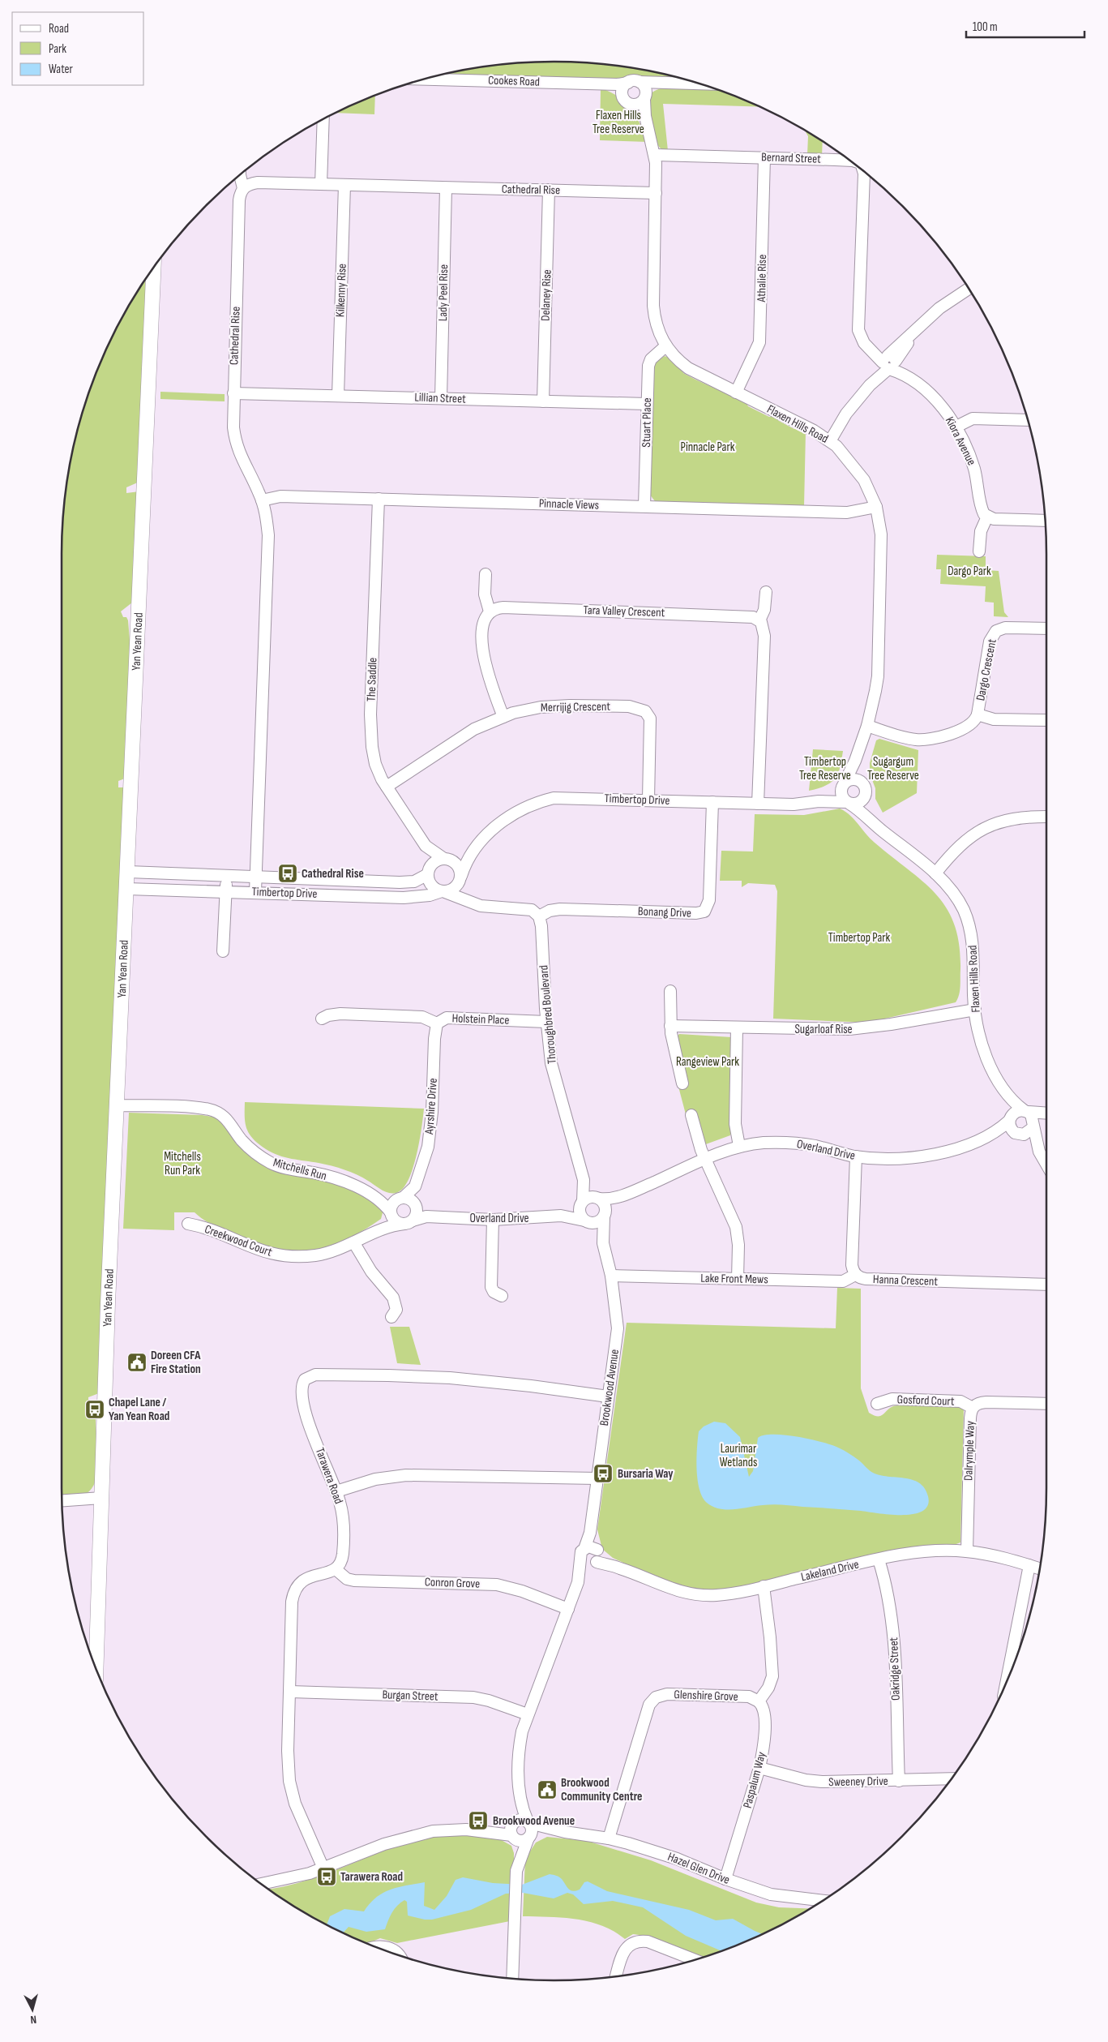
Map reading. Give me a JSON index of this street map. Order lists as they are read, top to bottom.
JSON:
{
  "streets": {
    "main road": ["Yan Yean Road"],
    "street": [
      "Cookes Road",
      "Bernard Street",
      "Cathedral Rise",
      "Athalie Rise",
      "Kilkenny Rise",
      "Lady Peel Rise",
      "Delaney Rise",
      "Lillian Street",
      "Stuart Place",
      "Flaxen Hills Road",
      "Kiora Avenue",
      "Pinnacle Views",
      "Tara Valley Crescent",
      "Dargo Crescent",
      "The Saddle",
      "Merrijig Crescent",
      "Timbertop Drive",
      "Bonang Drive",
      "Thoroughbred Boulevard",
      "Holstein Place",
      "Sugarloaf Rise",
      "Ayrshire Drive",
      "Overland Drive",
      "Mitchells Run",
      "Creekwood Court",
      "Lake Front Mews",
      "Hanna Crescent",
      "Brookwood Avenue",
      "Gosford Court",
      "Dalrymple Way",
      "Tarawera Road",
      "Lakeland Drive",
      "Conron Grove",
      "Oakridge Street",
      "Burgan Street",
      "Glenshire Grove",
      "Paspalum Way",
      "Sweeney Drive",
      "Hazel Glen Drive"
    ]
  },
  "crossings": [
    ["Cookes Road", "Flaxen Hills Road"],
    ["Bernard Street", "Athalie Rise"],
    ["Bernard Street", "Flaxen Hills Road"],
    ["Bernard Street", "Kiora Avenue"],
    ["Cathedral Rise", "Kilkenny Rise"],
    ["Cathedral Rise", "Lady Peel Rise"],
    ["Cathedral Rise", "Delaney Rise"],
    ["Cathedral Rise", "Lillian Street"],
    ["Cathedral Rise", "Flaxen Hills Road"],
    ["Cathedral Rise", "Pinnacle Views"],
    ["Cathedral Rise", "Timbertop Drive"],
    ["Athalie Rise", "Flaxen Hills Road"],
    ["Kilkenny Rise", "Lillian Street"],
    ["Lady Peel Rise", "Lillian Street"],
    ["Delaney Rise", "Lillian Street"],
    ["Lillian Street", "Stuart Place"],
    ["Stuart Place", "Flaxen Hills Road"],
    ["Stuart Place", "Pinnacle Views"],
    ["Flaxen Hills Road", "Pinnacle Views"],
    ["Flaxen Hills Road", "Timbertop Drive"],
    ["Flaxen Hills Road", "Sugarloaf Rise"],
    ["Flaxen Hills Road", "Overland Drive"],
    ["Pinnacle Views", "The Saddle"],
    ["Yan Yean Road", "Timbertop Drive"],
    ["Yan Yean Road", "Mitchells Run"],
    ["The Saddle", "Merrijig Crescent"],
    ["The Saddle", "Timbertop Drive"],
    ["Merrijig Crescent", "Timbertop Drive"],
    ["Timbertop Drive", "Bonang Drive"],
    ["Bonang Drive", "Thoroughbred Boulevard"],
    ["Thoroughbred Boulevard", "Holstein Place"],
    ["Thoroughbred Boulevard", "Overland Drive"],
    ["Thoroughbred Boulevard", "Brookwood Avenue"],
    ["Holstein Place", "Ayrshire Drive"],
    ["Ayrshire Drive", "Overland Drive"],
    ["Ayrshire Drive", "Mitchells Run"],
    ["Ayrshire Drive", "Creekwood Court"],
    ["Overland Drive", "Mitchells Run"],
    ["Overland Drive", "Creekwood Court"],
    ["Overland Drive", "Hanna Crescent"],
    ["Overland Drive", "Brookwood Avenue"],
    ["Mitchells Run", "Creekwood Court"],
    ["Lake Front Mews", "Hanna Crescent"],
    ["Lake Front Mews", "Brookwood Avenue"],
    ["Brookwood Avenue", "Tarawera Road"],
    ["Brookwood Avenue", "Lakeland Drive"],
    ["Gosford Court", "Dalrymple Way"],
    ["Dalrymple Way", "Lakeland Drive"],
    ["Tarawera Road", "Conron Grove"],
    ["Lakeland Drive", "Oakridge Street"],
    ["Oakridge Street", "Sweeney Drive"],
    ["Glenshire Grove", "Paspalum Way"],
    ["Glenshire Grove", "Hazel Glen Drive"],
    ["Paspalum Way", "Sweeney Drive"],
    ["Paspalum Way", "Hazel Glen Drive"]
  ],
  "parks": [
    "Flaxen Hills Tree Reserve",
    "Pinnacle Park",
    "Dargo Park",
    "Timbertop Tree Reserve",
    "Sugargum Tree Reserve",
    "Timbertop Park",
    "Rangeview Park",
    "Mitchells Run Park",
    "Laurimar Wetlands"
  ],
  "places": {
    "bus stop": [
      "Cathedral Rise",
      "Chapel Lane / Yan Yean Road",
      "Bursaria Way",
      "Brookwood Avenue",
      "Tarawera Road"
    ],
    "public building": ["Doreen CFA Fire Station", "Brookwood Community Centre"]
  },
  "legend": ["Road", "Park", "Water"],
  "scale_bar": "100 m",
  "north": "bottom"
}
